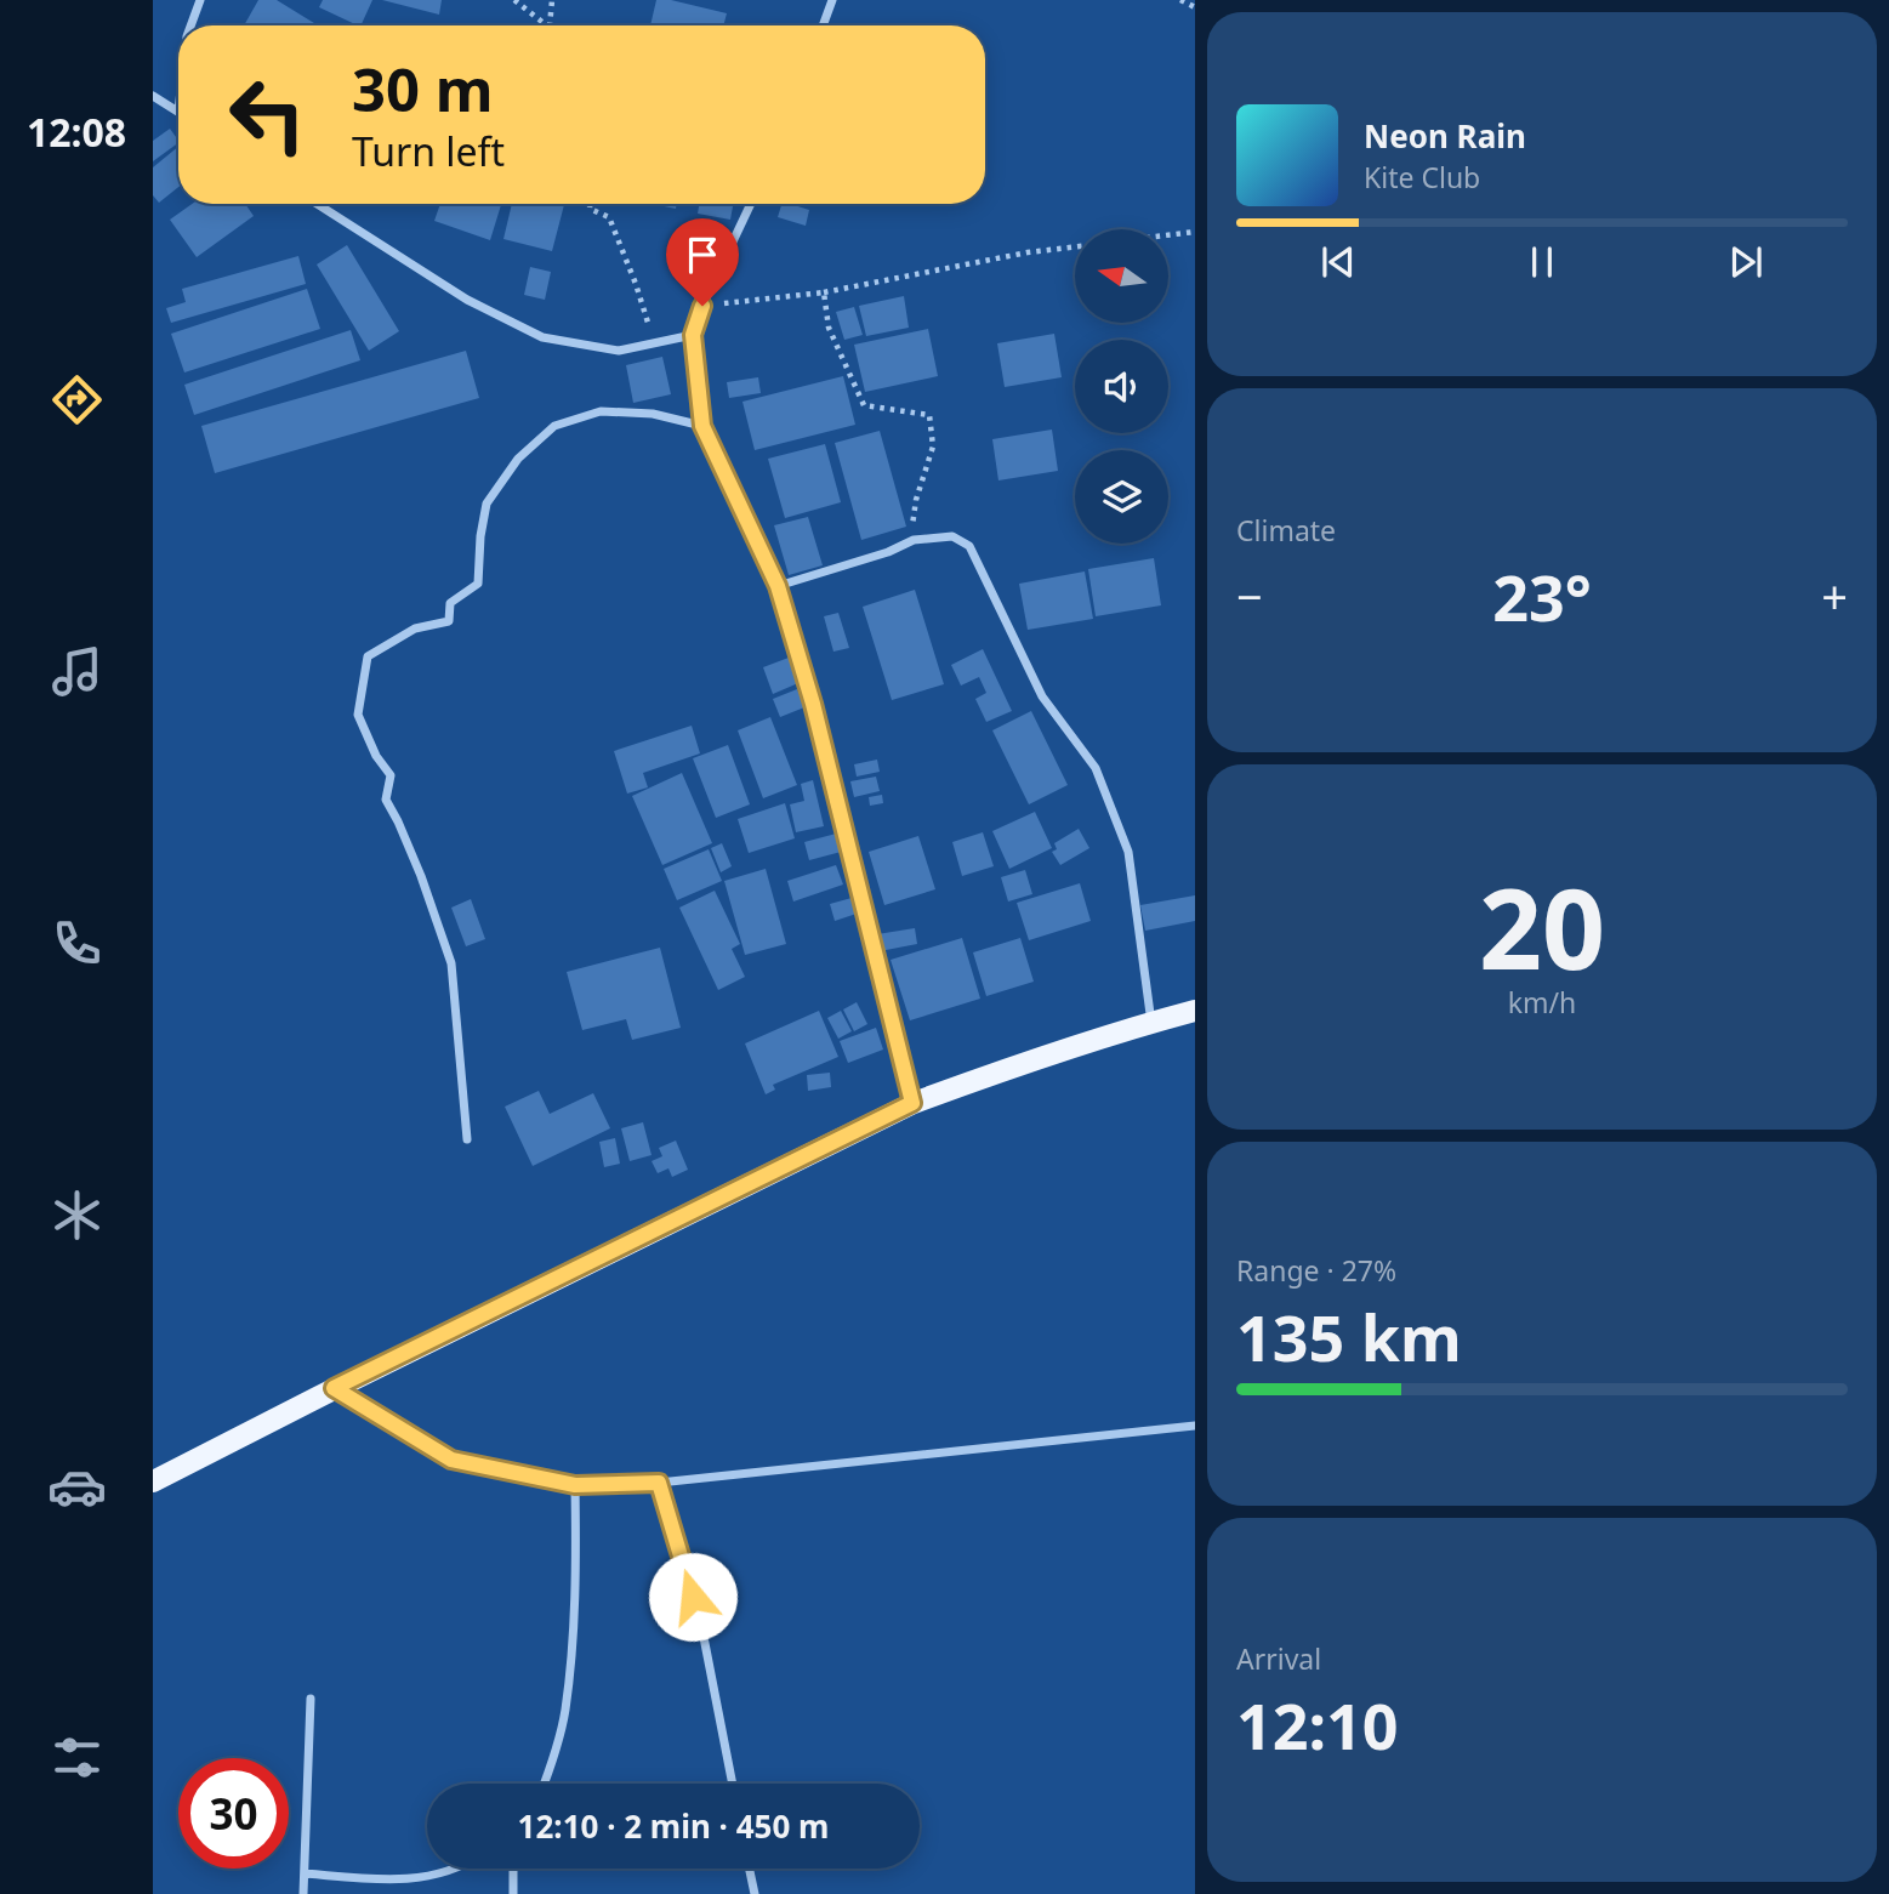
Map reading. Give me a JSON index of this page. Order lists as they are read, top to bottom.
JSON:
{
  "north": "left",
  "page": {
    "tabs": "12:08",
    "turn": ["30 m", "Turn left"],
    "song": ["Neon Rain", "Kite Club"],
    "tile": [
      "Climate",
      ["20", "km/h"],
      ["Range · 27%", "135 km"],
      ["Arrival", "12:10"]
    ],
    "heat": ["−", "23°", "+"],
    "limit": "30",
    "trip": "12:10 · 2 min · 450 m"
  }
}
